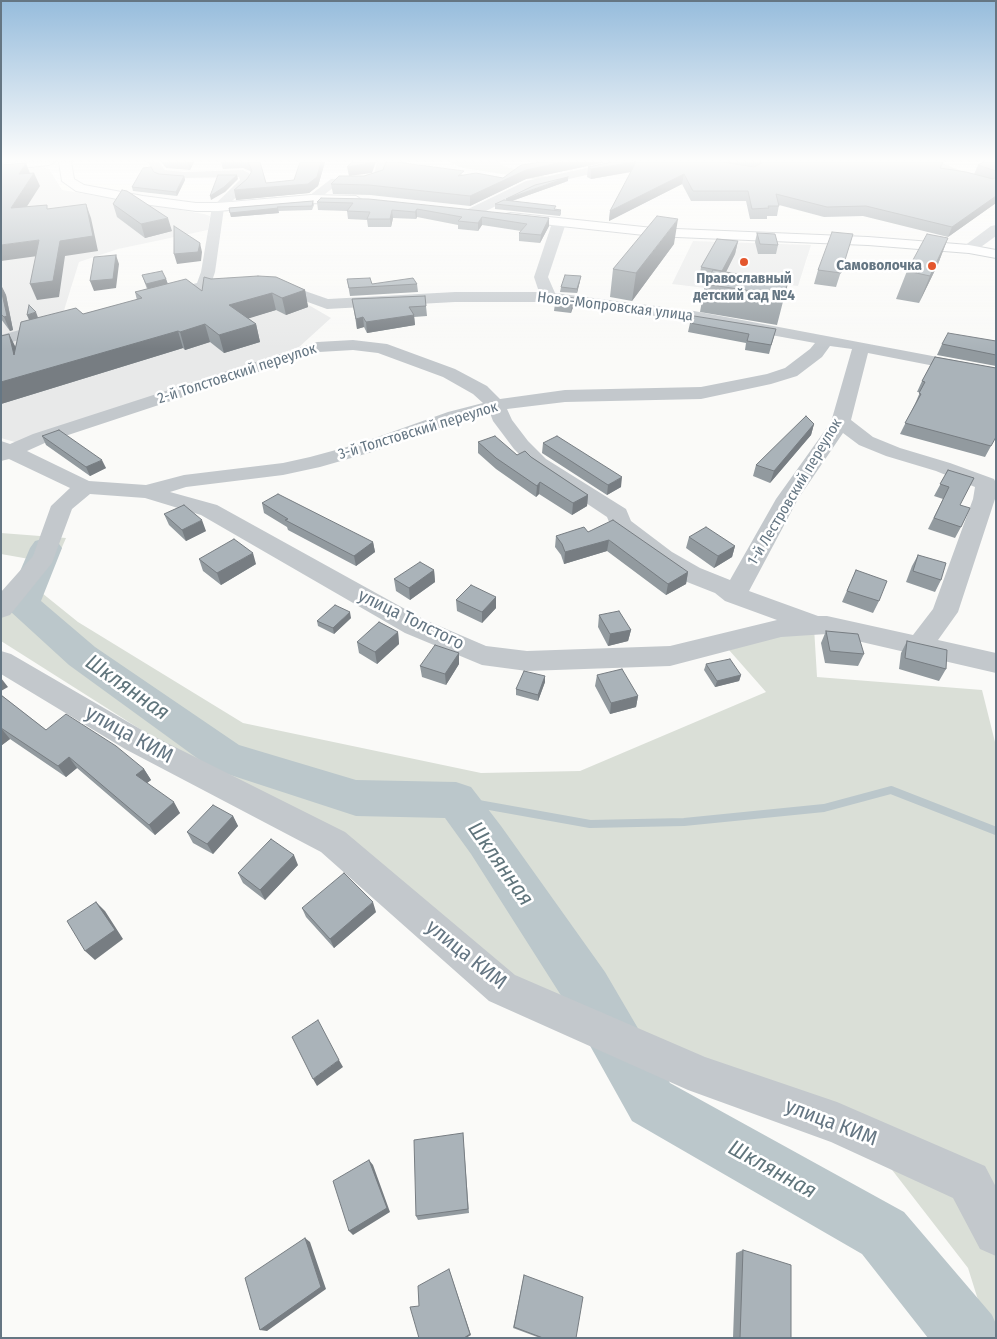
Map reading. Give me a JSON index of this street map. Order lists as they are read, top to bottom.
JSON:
{
  "streets": {
    "street": [
      "Ново-Мопровская улица",
      "2-й Толстовский переулок",
      "3-й Толстовский переулок",
      "1-й Лестровский переулок",
      "улица Толстого",
      "улица КИМ"
    ]
  },
  "crossings": [
    ["Ново-Мопровская улица", "3-й Толстовский переулок"],
    ["Ново-Мопровская улица", "1-й Лестровский переулок"],
    ["2-й Толстовский переулок", "3-й Толстовский переулок"],
    ["2-й Толстовский переулок", "улица Толстого"],
    ["3-й Толстовский переулок", "улица Толстого"]
  ],
  "water": ["Шклянная"],
  "places": ["Православный детский сад №4", "Самоволочка"]
}
